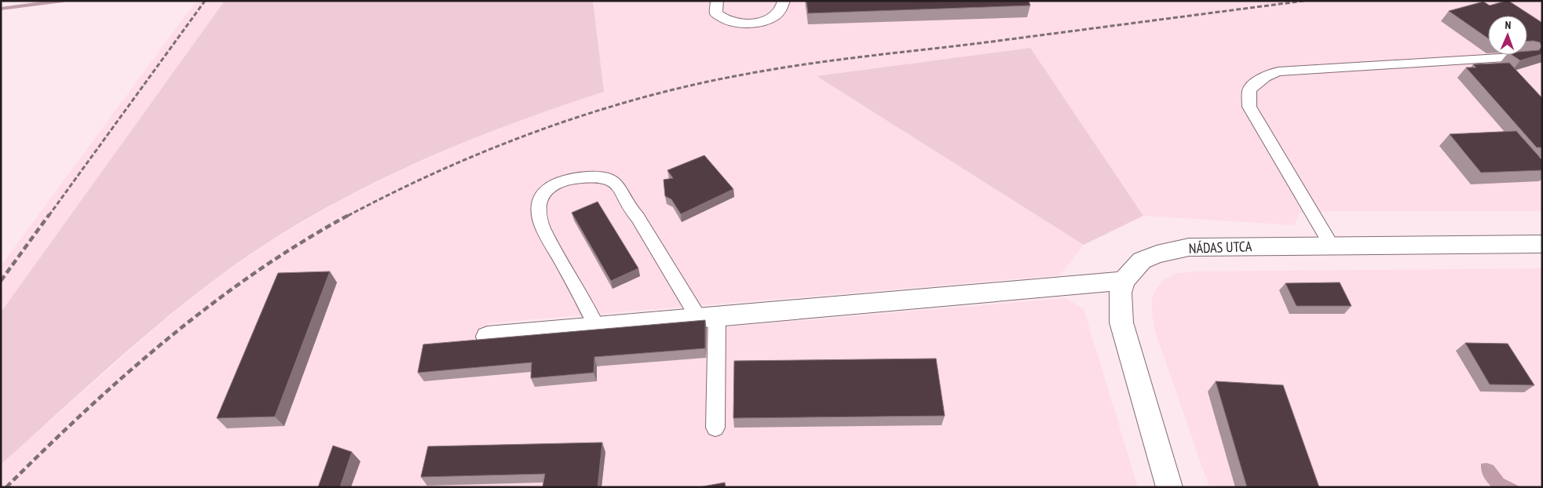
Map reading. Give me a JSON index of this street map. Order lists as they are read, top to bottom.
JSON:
{
  "streets": {
    "street": ["NÁDAS UTCA"]
  },
  "north": "top"
}
